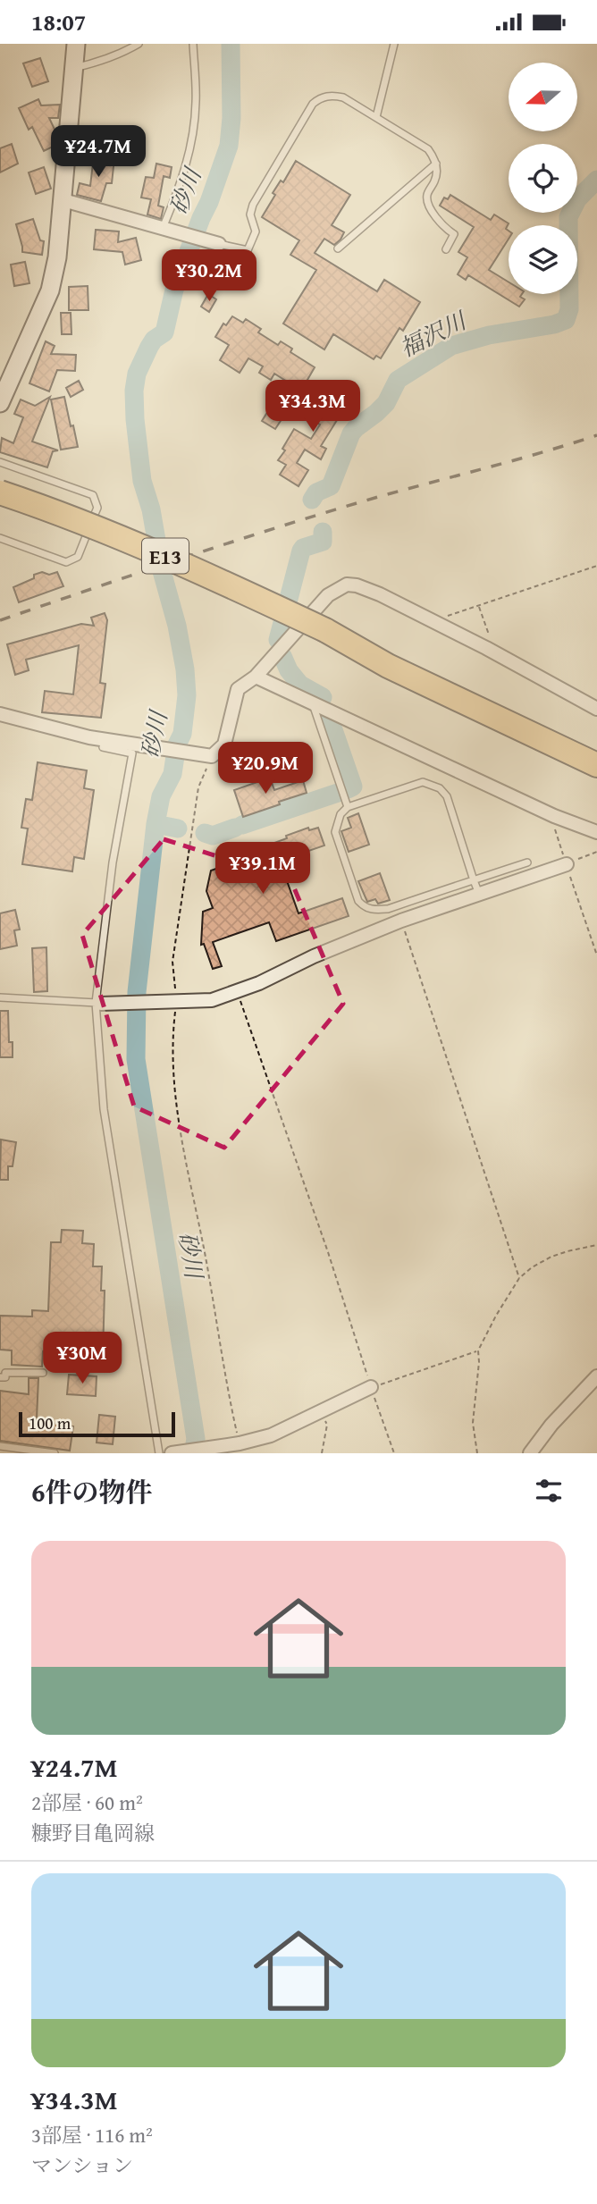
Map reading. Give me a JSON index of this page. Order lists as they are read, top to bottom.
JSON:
{
  "streets": {
    "highway": ["E13"]
  },
  "water": ["砂川", "福沢川"],
  "scale_bar": "100 m",
  "north": "left",
  "page": {
    "status": "18:07",
    "price": [
      "¥24.7M",
      "¥30.2M",
      "¥34.3M",
      "¥20.9M",
      "¥39.1M",
      "¥30M"
    ],
    "scale": "100 m",
    "heading": "6件の物件",
    "list": [
      {
        "name": "¥24.7M",
        "note": "2部屋 · 60 m² · 糠野目亀岡線"
      },
      {
        "name": "¥34.3M",
        "note": "3部屋 · 116 m² · マンション"
      }
    ]
  }
}
